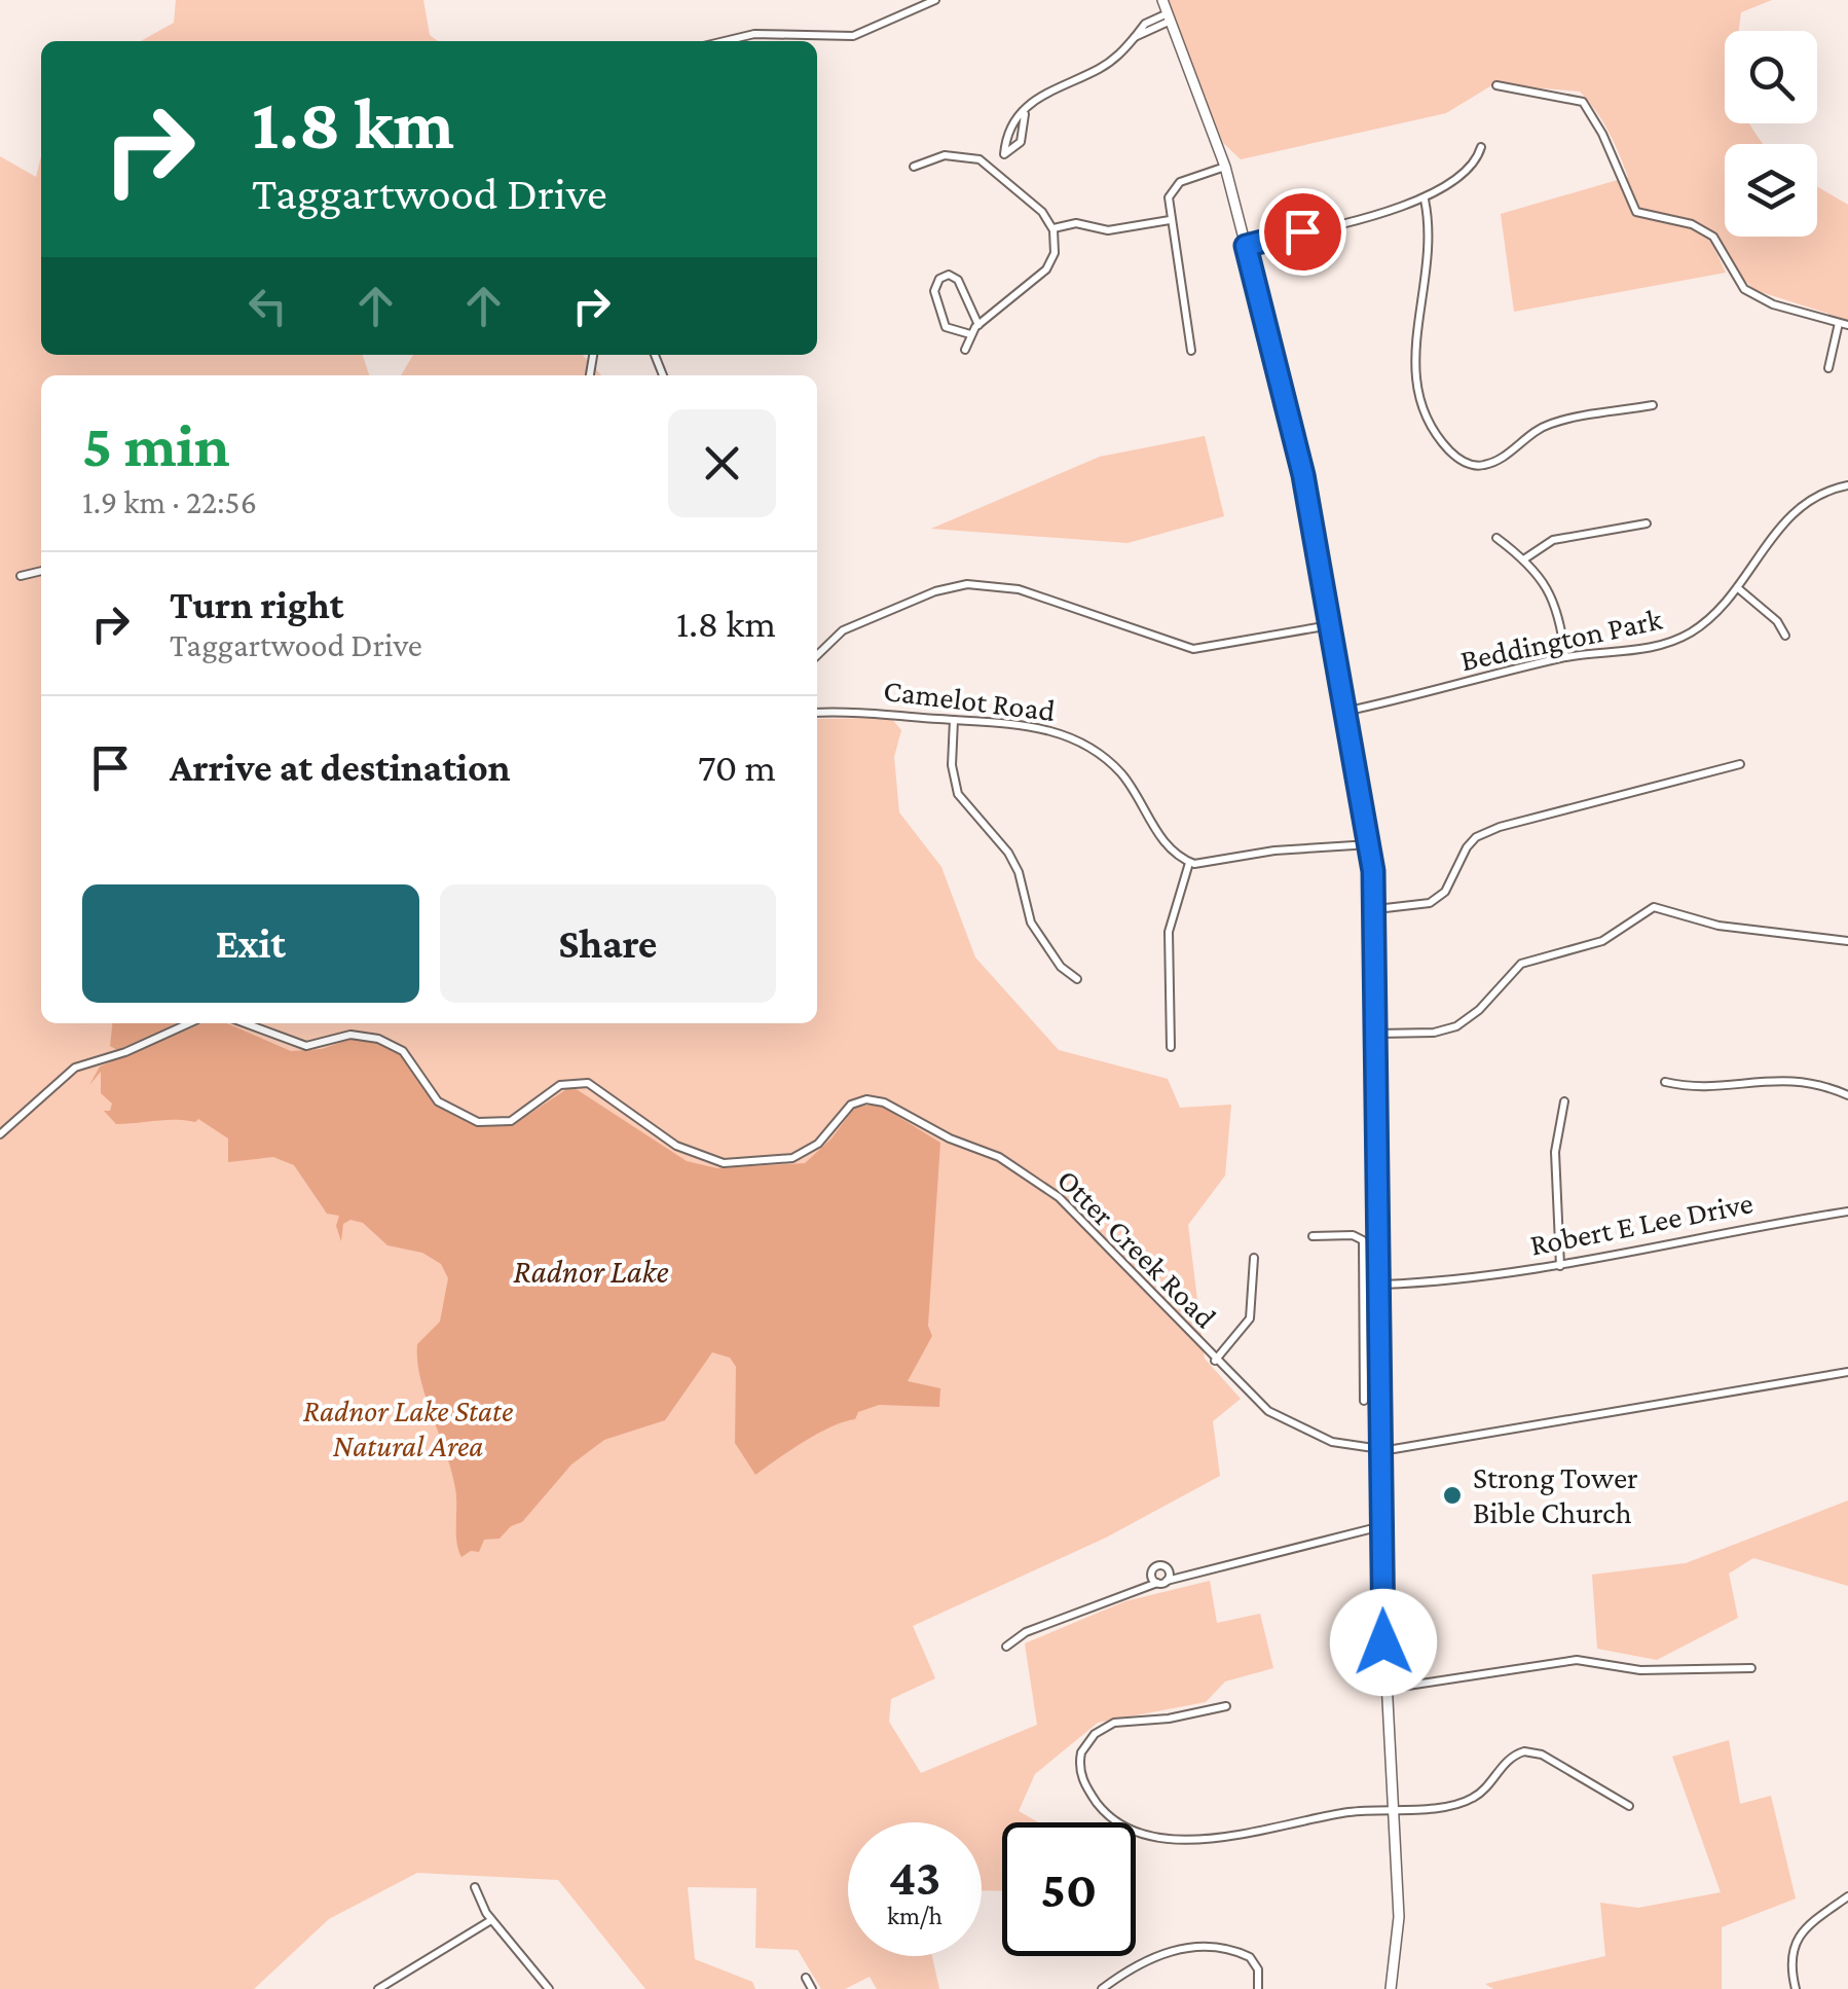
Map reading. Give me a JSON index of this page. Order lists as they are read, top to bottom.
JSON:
{
  "streets": {
    "street": [
      "Beddington Park",
      "Camelot Road",
      "Robert E Lee Drive",
      "Otter Creek Road"
    ]
  },
  "water": ["Radnor Lake"],
  "parks": ["Radnor Lake State Natural Area"],
  "places": ["Strong Tower Bible Church"],
  "page": {
    "turn": ["1.8 km", "Taggartwood Drive"],
    "heading": ["5 min", "1.9 km · 22:56"],
    "list": [
      {
        "name": "Turn right",
        "note": "Taggartwood Drive",
        "value": "1.8 km"
      },
      {
        "name": "Arrive at destination",
        "value": "70 m"
      }
    ],
    "buttons": ["Exit", "Share"],
    "speed": "43 km/h",
    "limit": "50"
  }
}
